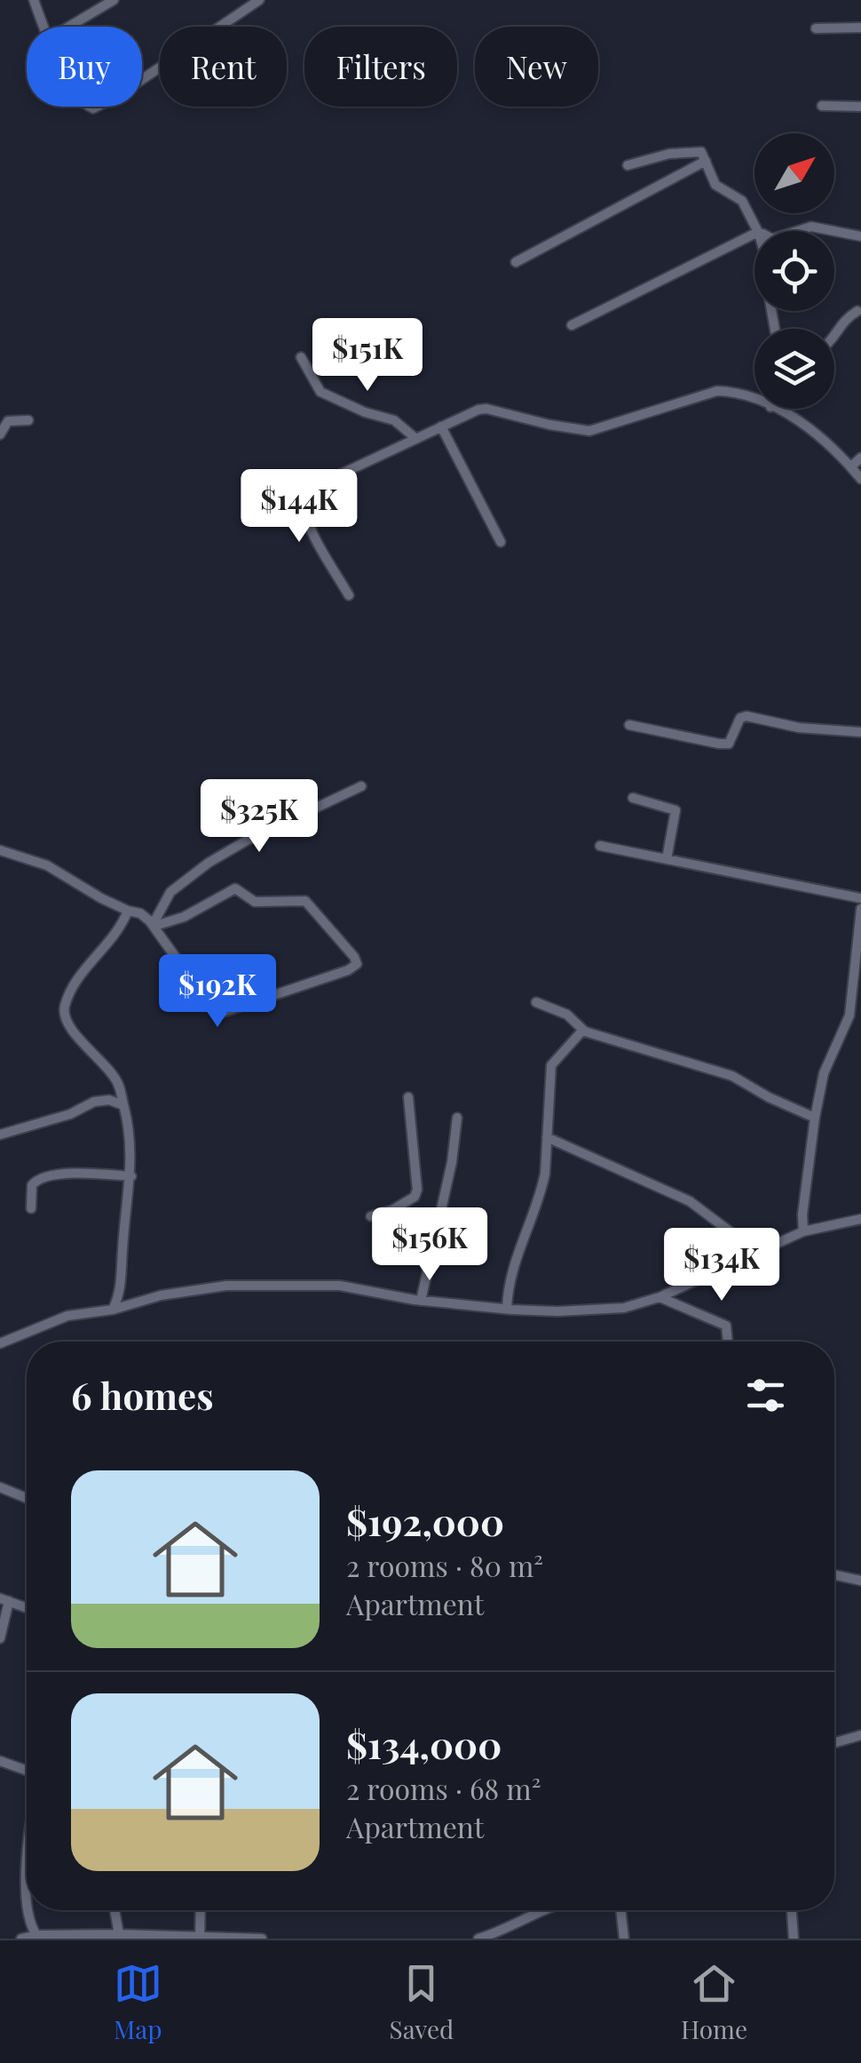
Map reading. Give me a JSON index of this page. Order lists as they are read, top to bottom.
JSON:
{
  "north": "top right",
  "page": {
    "chip": [
      "Buy",
      "Rent",
      "Filters",
      "New"
    ],
    "price": [
      "$151K",
      "$144K",
      "$325K",
      "$192K",
      "$156K",
      "$134K"
    ],
    "heading": "6 homes",
    "list": [
      {
        "name": "$192,000",
        "note": "2 rooms · 80 m² · Apartment"
      },
      {
        "name": "$134,000",
        "note": "2 rooms · 68 m² · Apartment"
      }
    ],
    "tabs": ["Map", "Saved", "Home"]
  }
}
